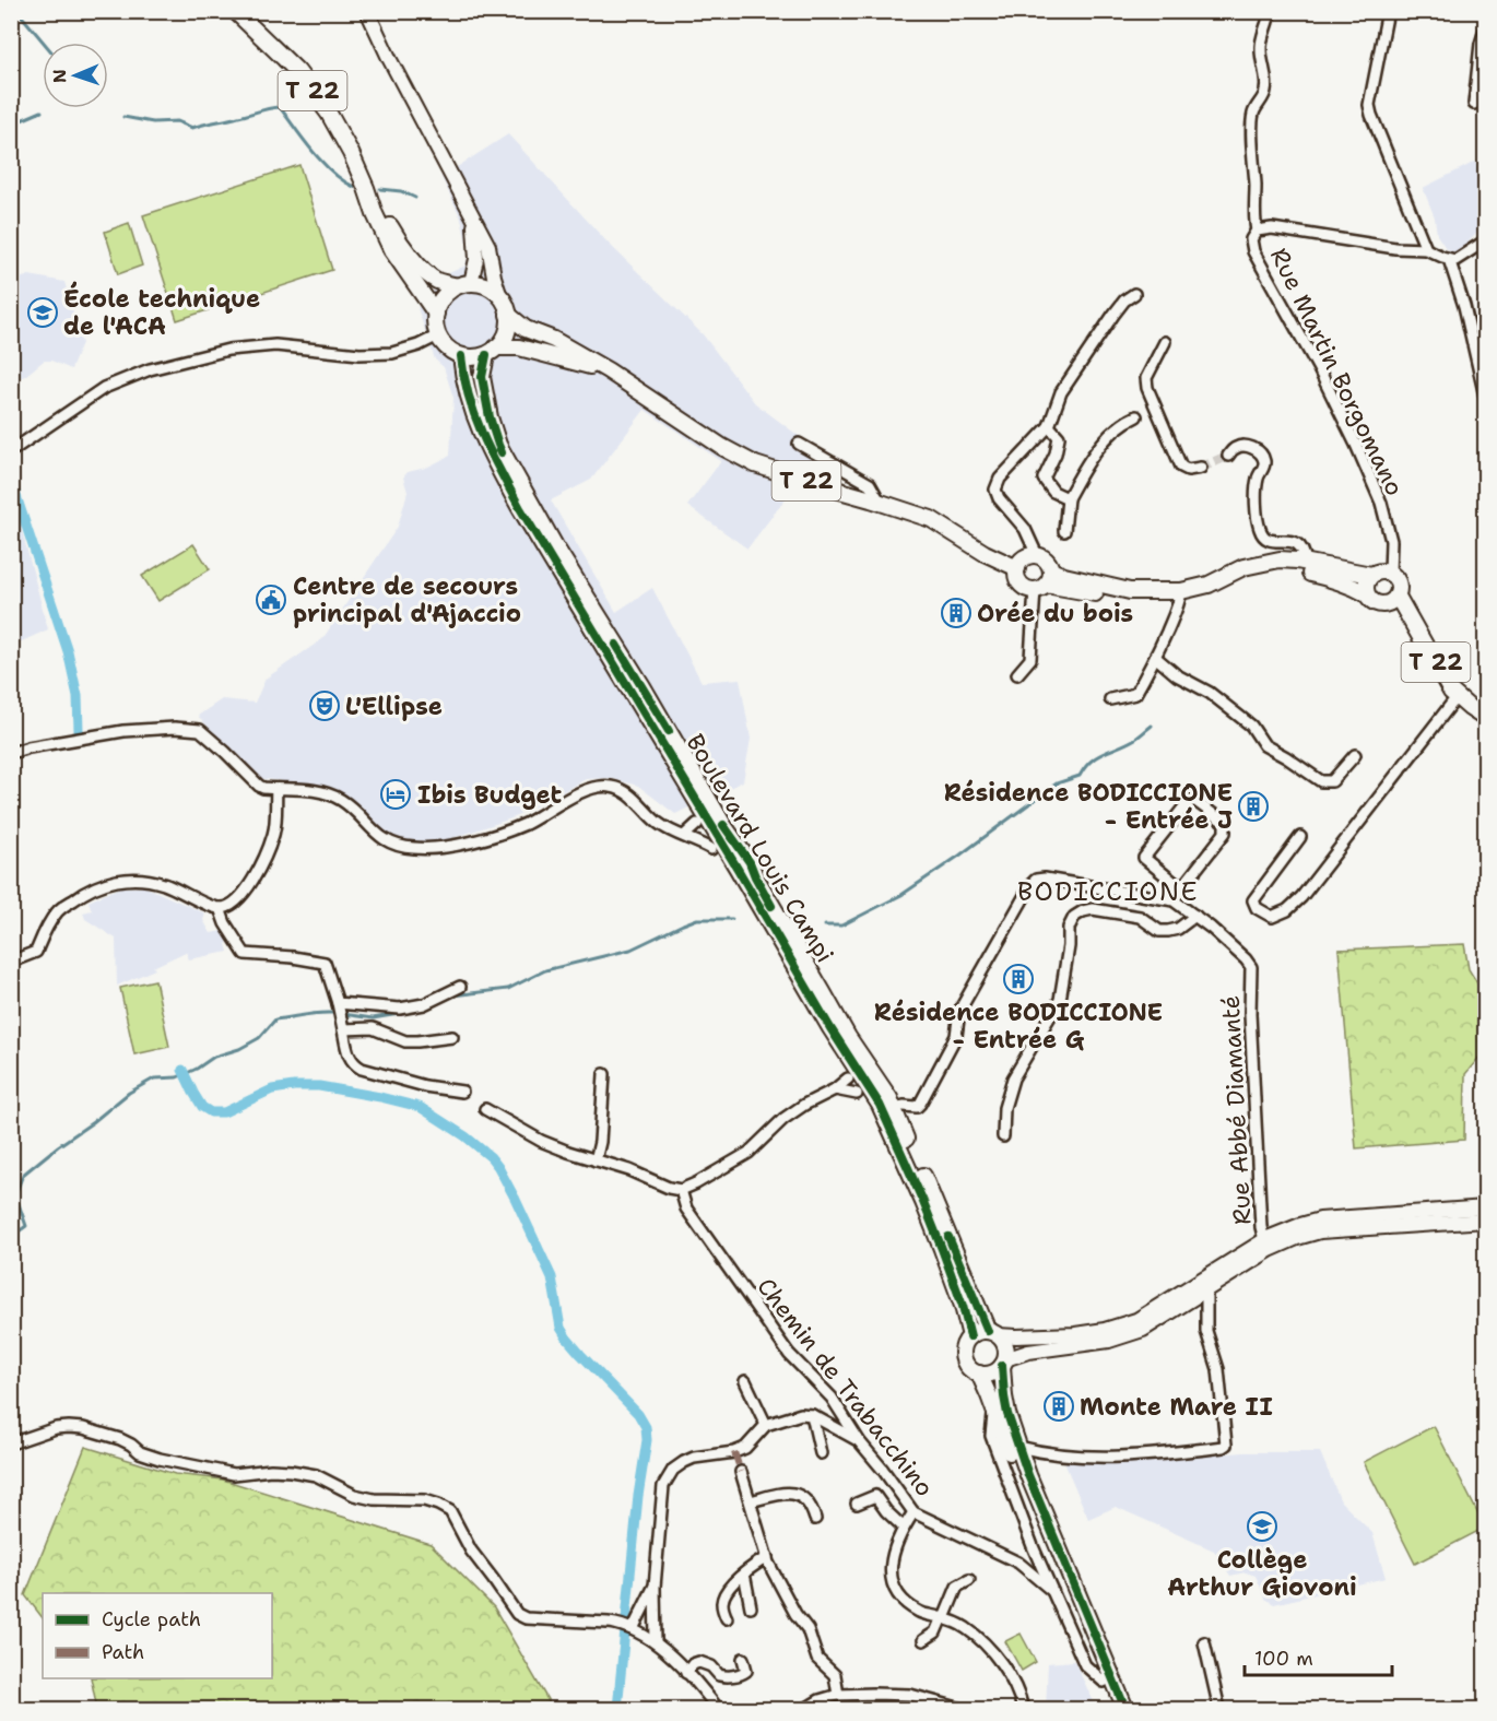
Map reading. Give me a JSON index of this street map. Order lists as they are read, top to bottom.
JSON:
{
  "streets": {
    "main road": ["T 22", "Boulevard Louis Campi"],
    "street": ["Rue Martin Borgomano", "Rue Abbé Diamanté", "Chemin de Trabacchino"]
  },
  "crossings": [
    ["T 22", "Rue Martin Borgomano"],
    ["T 22", "Boulevard Louis Campi"]
  ],
  "districts": ["BODICCIONE"],
  "places": {
    "school or university": ["École technique de l'ACA", "Collège Arthur Giovoni"],
    "public building": ["Centre de secours principal d'Ajaccio"],
    "building": [
      "Orée du bois",
      "Résidence BODICCIONE - Entrée J",
      "Résidence BODICCIONE - Entrée G",
      "Monte Mare II"
    ],
    "theatre": ["L'Ellipse"],
    "hotel": ["Ibis Budget"]
  },
  "legend": ["Cycle path", "Path"],
  "scale_bar": "100 m",
  "north": "left"
}
